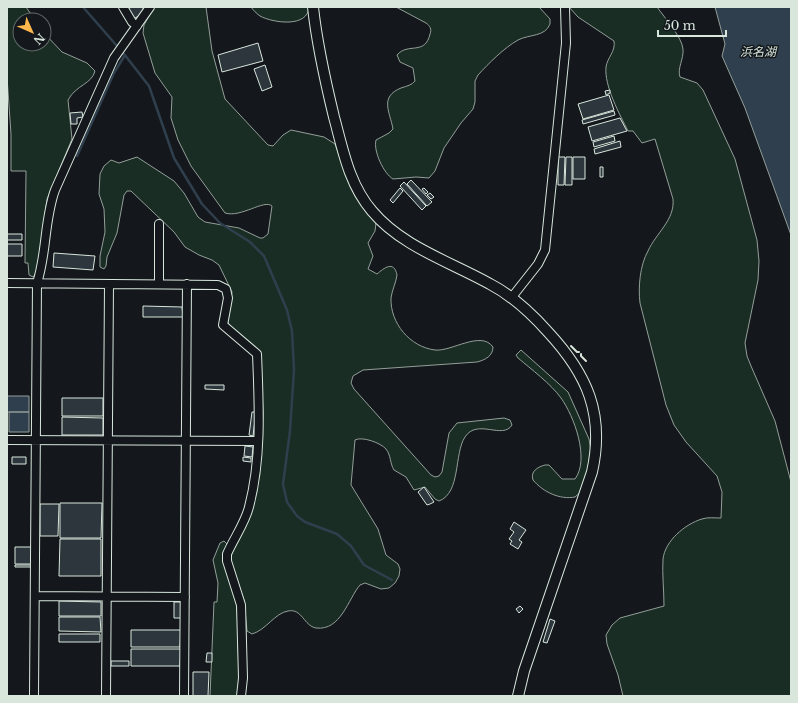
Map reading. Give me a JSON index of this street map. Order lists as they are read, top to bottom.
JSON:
{
  "water": ["浜名湖"],
  "scale_bar": "50 m",
  "north": "bottom right"
}
